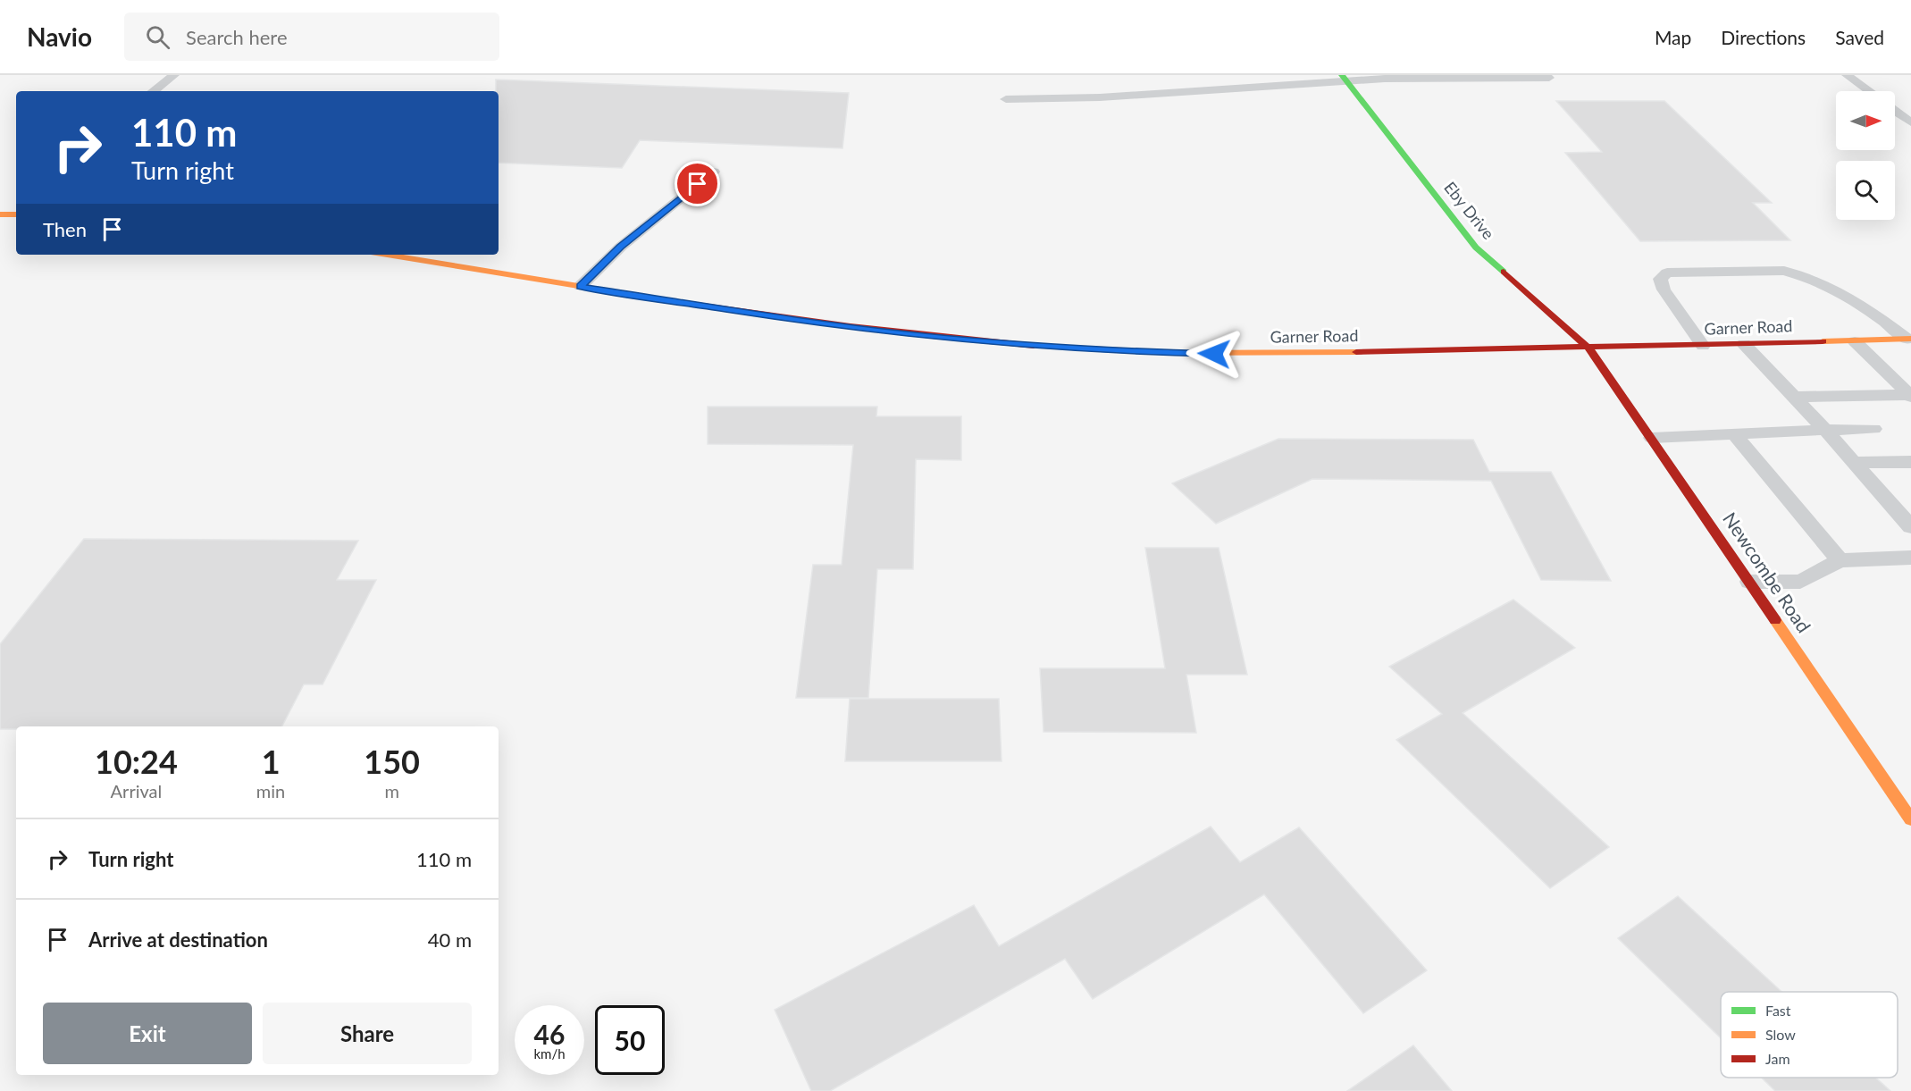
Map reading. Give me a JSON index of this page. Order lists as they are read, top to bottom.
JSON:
{
  "streets": {
    "main road": ["Eby Drive", "Garner Road", "Newcombe Road"]
  },
  "crossings": [
    ["Eby Drive", "Garner Road"],
    ["Eby Drive", "Newcombe Road"],
    ["Garner Road", "Newcombe Road"]
  ],
  "legend": ["Fast", "Slow", "Jam"],
  "north": "right",
  "page": {
    "header": "Navio",
    "search": "Search here",
    "nav": ["Map", "Directions", "Saved"],
    "turn": ["110 m", "Turn right"],
    "then": "Then",
    "eta": [
      "10:24",
      "Arrival",
      "1",
      "min",
      "150",
      "m"
    ],
    "list": [
      {
        "name": "Turn right",
        "value": "110 m"
      },
      {
        "name": "Arrive at destination",
        "value": "40 m"
      }
    ],
    "buttons": ["Exit", "Share"],
    "speed": "46 km/h",
    "limit": "50"
  }
}
